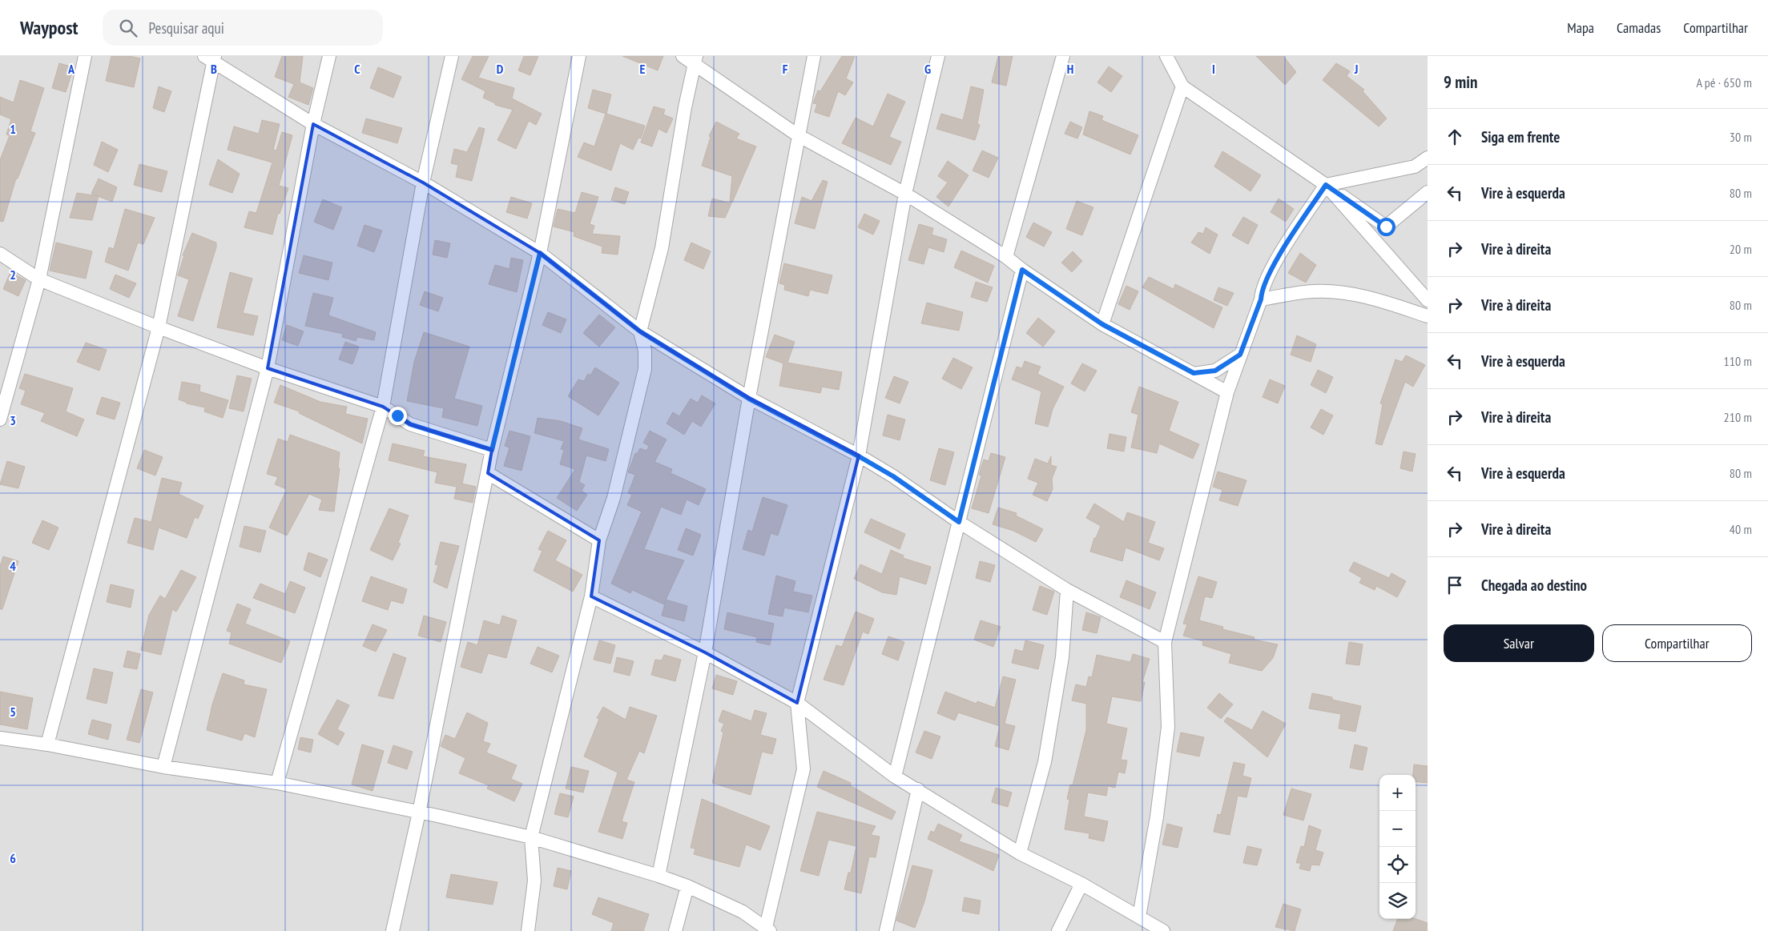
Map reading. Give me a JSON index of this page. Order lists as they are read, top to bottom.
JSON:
{
  "page": {
    "header": "Waypost",
    "search": "Pesquisar aqui",
    "nav": ["Mapa", "Camadas", "Compartilhar"],
    "heading": ["9 min", "A pé · 650 m"],
    "list": [
      ["Siga em frente", "30 m"],
      ["Vire à esquerda", "80 m"],
      ["Vire à direita", "20 m"],
      ["Vire à direita", "80 m"],
      ["Vire à esquerda", "110 m"],
      ["Vire à direita", "210 m"],
      ["Vire à esquerda", "80 m"],
      ["Vire à direita", "40 m"],
      "Chegada ao destino"
    ],
    "buttons": ["Salvar", "Compartilhar"],
    "map_buttons": ["+", "−"]
  },
  "grid": {
    "columns": [
      "A",
      "B",
      "C",
      "D",
      "E",
      "F",
      "G",
      "H",
      "I",
      "J"
    ],
    "rows": [
      "1",
      "2",
      "3",
      "4",
      "5",
      "6"
    ]
  }
}
